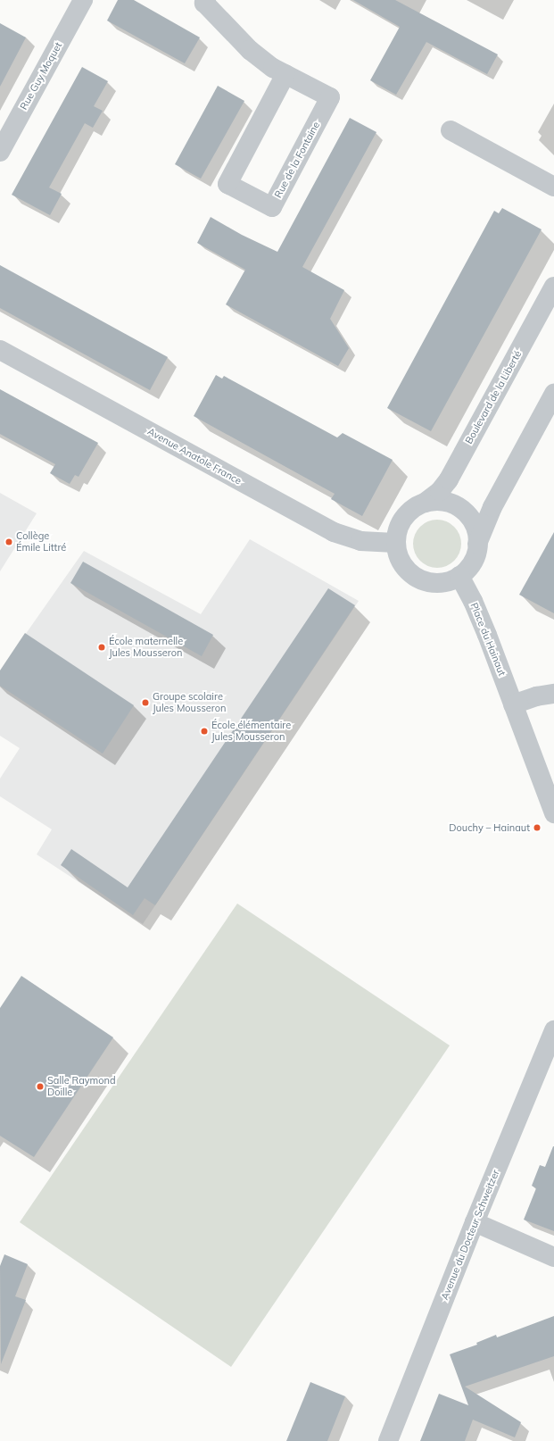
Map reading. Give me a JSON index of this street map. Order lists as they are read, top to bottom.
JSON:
{
  "streets": {
    "street": [
      "Rue Guy Moquet",
      "Rue de la Fontaine",
      "Boulevard de la Liberté",
      "Avenue Anatole France",
      "Place du Hainaut",
      "Avenue du Docteur Schweitzer"
    ]
  },
  "crossings": [
    ["Boulevard de la Liberté", "Avenue Anatole France"],
    ["Boulevard de la Liberté", "Place du Hainaut"],
    ["Avenue Anatole France", "Place du Hainaut"]
  ],
  "places": [
    "Collège Émile Littré",
    "École maternelle Jules Mousseron",
    "Groupe scolaire Jules Mousseron",
    "École élémentaire Jules Mousseron",
    "Douchy – Hainaut",
    "Salle Raymond Doille"
  ]
}
